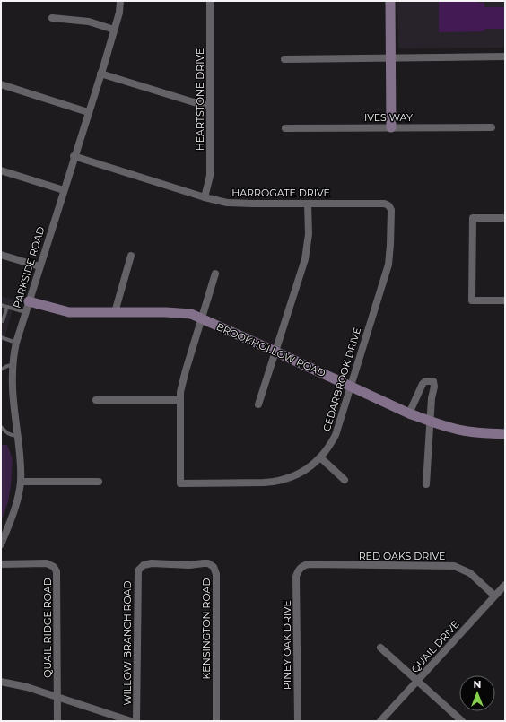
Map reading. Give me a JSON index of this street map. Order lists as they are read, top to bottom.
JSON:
{
  "streets": {
    "street": [
      "HEARTSTONE DRIVE",
      "IVES WAY",
      "HARROGATE DRIVE",
      "PARKSIDE ROAD",
      "BROOKHOLLOW ROAD",
      "CEDARBROOK DRIVE",
      "RED OAKS DRIVE",
      "QUAIL RIDGE ROAD",
      "KENSINGTON ROAD",
      "WILLOW BRANCH ROAD",
      "PINEY OAK DRIVE",
      "QUAIL DRIVE"
    ]
  },
  "crossings": [
    ["HEARTSTONE DRIVE", "HARROGATE DRIVE"],
    ["HARROGATE DRIVE", "PARKSIDE ROAD"],
    ["HARROGATE DRIVE", "CEDARBROOK DRIVE"],
    ["PARKSIDE ROAD", "BROOKHOLLOW ROAD"],
    ["BROOKHOLLOW ROAD", "CEDARBROOK DRIVE"],
    ["RED OAKS DRIVE", "PINEY OAK DRIVE"],
    ["RED OAKS DRIVE", "QUAIL DRIVE"],
    ["KENSINGTON ROAD", "WILLOW BRANCH ROAD"]
  ],
  "north": "top"
}
